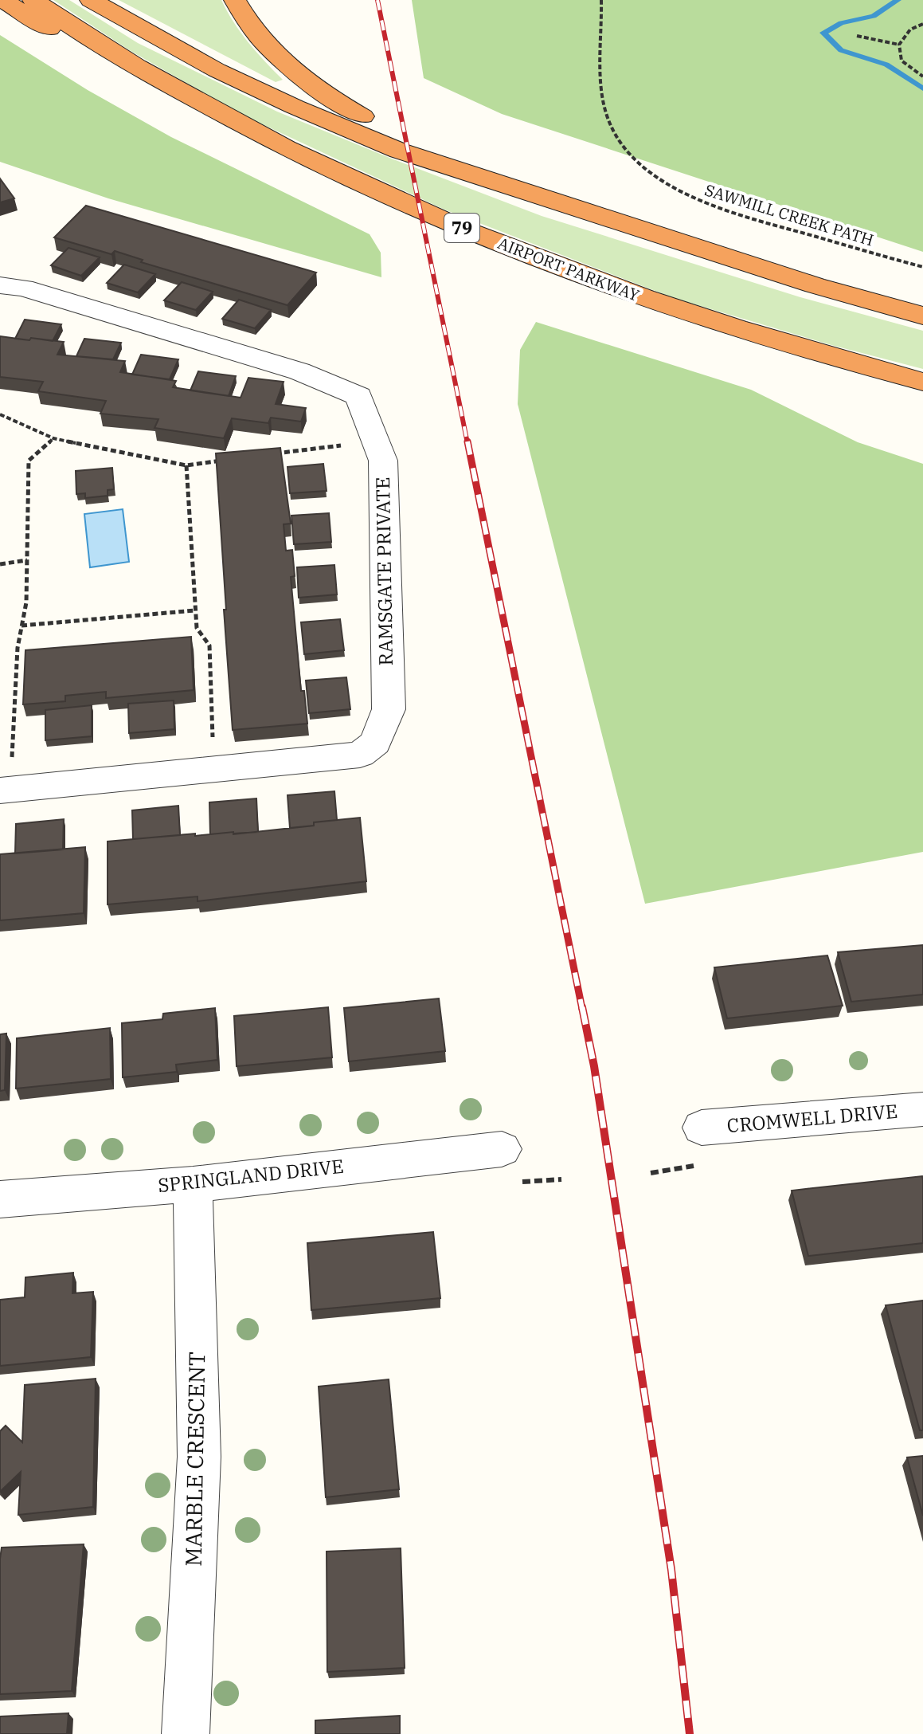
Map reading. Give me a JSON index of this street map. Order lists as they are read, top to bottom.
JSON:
{
  "streets": {
    "highway": ["79", "AIRPORT PARKWAY"],
    "street": [
      "RAMSGATE PRIVATE",
      "CROMWELL DRIVE",
      "SPRINGLAND DRIVE",
      "MARBLE CRESCENT"
    ],
    "path": ["SAWMILL CREEK PATH"]
  },
  "crossings": [
    ["SPRINGLAND DRIVE", "MARBLE CRESCENT"]
  ]
}
